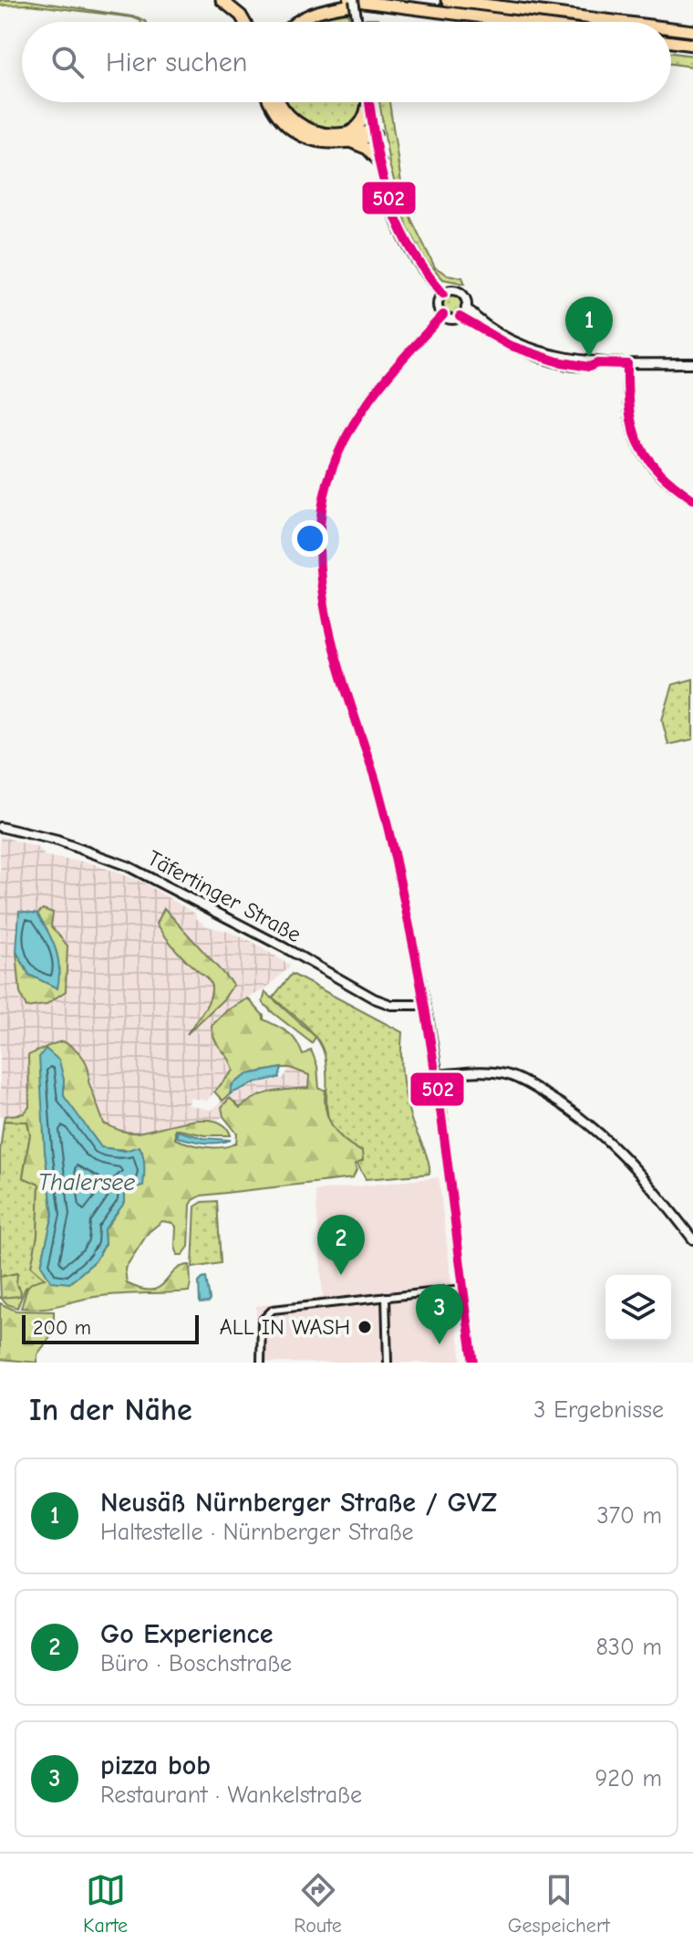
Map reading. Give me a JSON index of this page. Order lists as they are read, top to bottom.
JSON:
{
  "streets": {
    "main road": ["Täfertinger Straße"]
  },
  "water": ["Thalersee"],
  "places": ["ALL IN WASH"],
  "lines": ["transit line 502"],
  "scale_bar": "200 m",
  "page": {
    "search": "Hier suchen",
    "pins": ["1", "2", "3"],
    "scale": "200 m",
    "heading": ["In der Nähe", "3 Ergebnisse"],
    "list": [
      {
        "mark": "1",
        "name": "Neusäß Nürnberger Straße / GVZ",
        "note": "Haltestelle · Nürnberger Straße",
        "value": "370 m"
      },
      {
        "mark": "2",
        "name": "Go Experience",
        "note": "Büro · Boschstraße",
        "value": "830 m"
      },
      {
        "mark": "3",
        "name": "pizza bob",
        "note": "Restaurant · Wankelstraße",
        "value": "920 m"
      }
    ],
    "nav": ["Karte", "Route", "Gespeichert"]
  }
}
